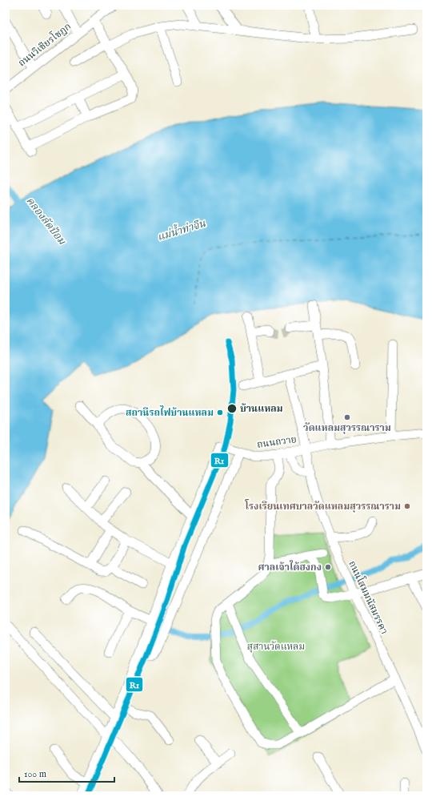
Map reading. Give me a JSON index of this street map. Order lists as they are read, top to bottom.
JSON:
{
  "streets": {
    "street": ["ถนนวิเชียรโชฎก", "ถนนถวาย", "ถนนโสมมนัสมรรคา"]
  },
  "crossings": [
    ["ถนนถวาย", "ถนนโสมมนัสมรรคา"]
  ],
  "water": ["คลองลัดป้อม", "แม่น้ำท่าจีน"],
  "parks": ["สุสานวัดแหลม"],
  "places": [
    "บ้านแหลม",
    "สถานีรถไฟบ้านแหลม",
    "วัดแหลมสุวรรณาราม",
    "โรงเรียนเทศบาลวัดแหลมสุวรรณาราม",
    "ศาลเจ้าใต้ฮงกง"
  ],
  "lines": ["transit line R1"],
  "scale_bar": "100 m"
}
